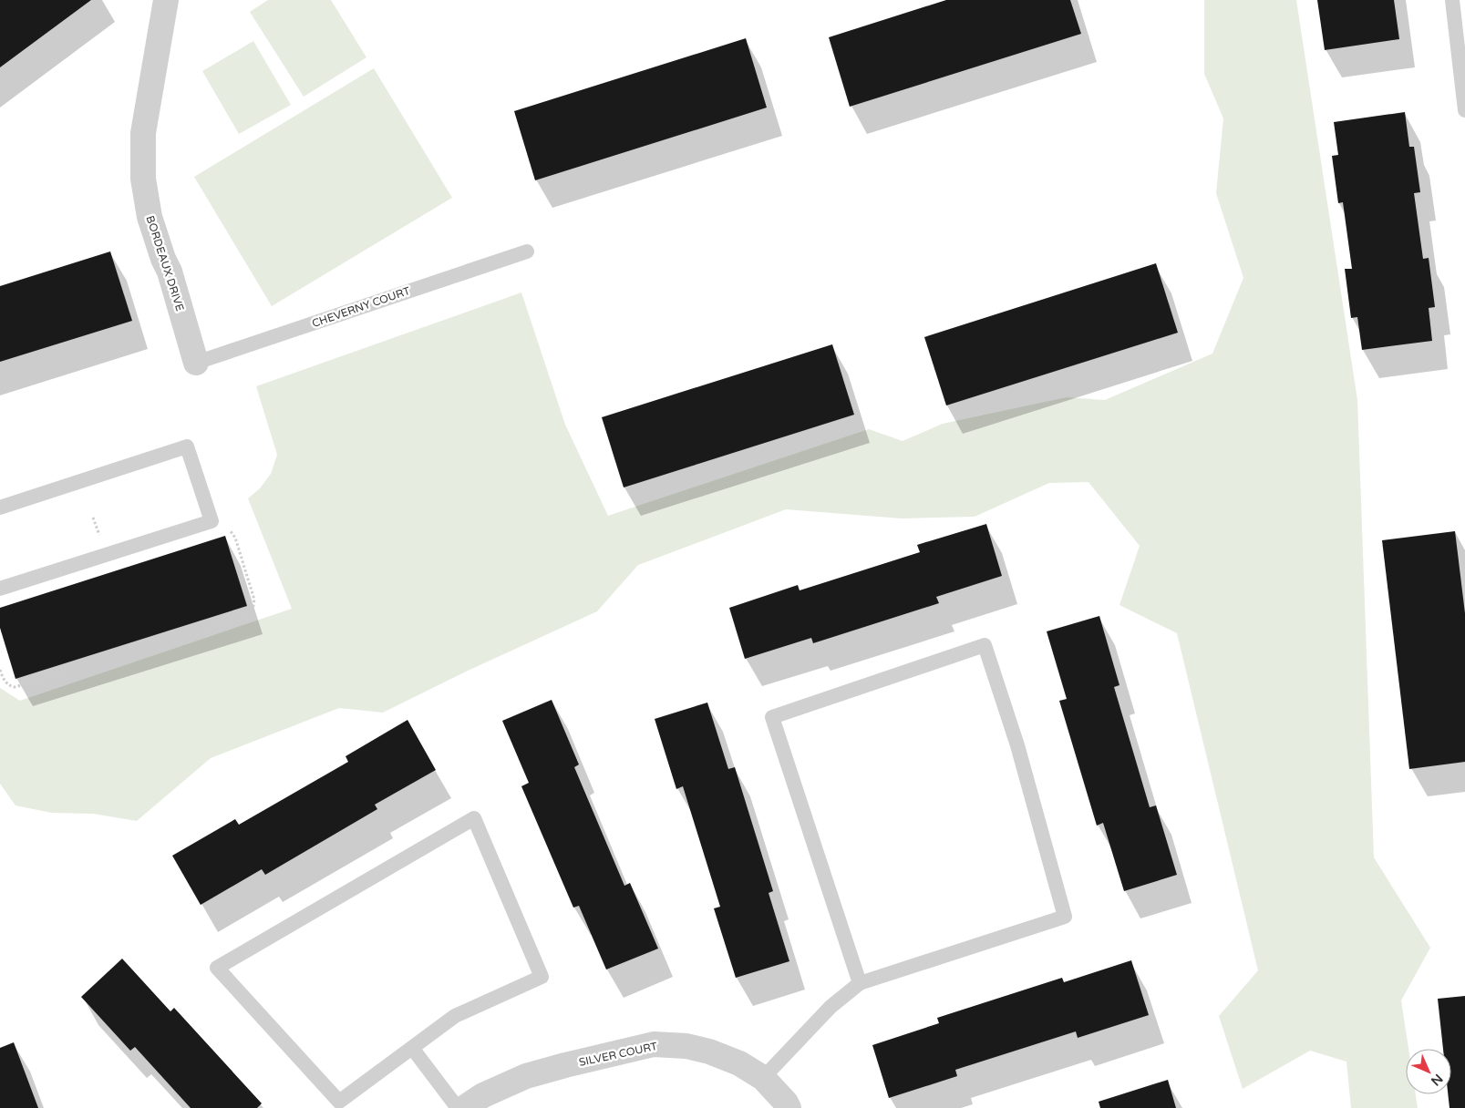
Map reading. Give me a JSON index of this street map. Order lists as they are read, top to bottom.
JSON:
{
  "streets": {
    "street": ["BORDEAUX DRIVE", "SILVER COURT"],
    "lane": ["CHEVERNY COURT"]
  },
  "crossings": [
    ["BORDEAUX DRIVE", "CHEVERNY COURT"]
  ],
  "north": "bottom right"
}
